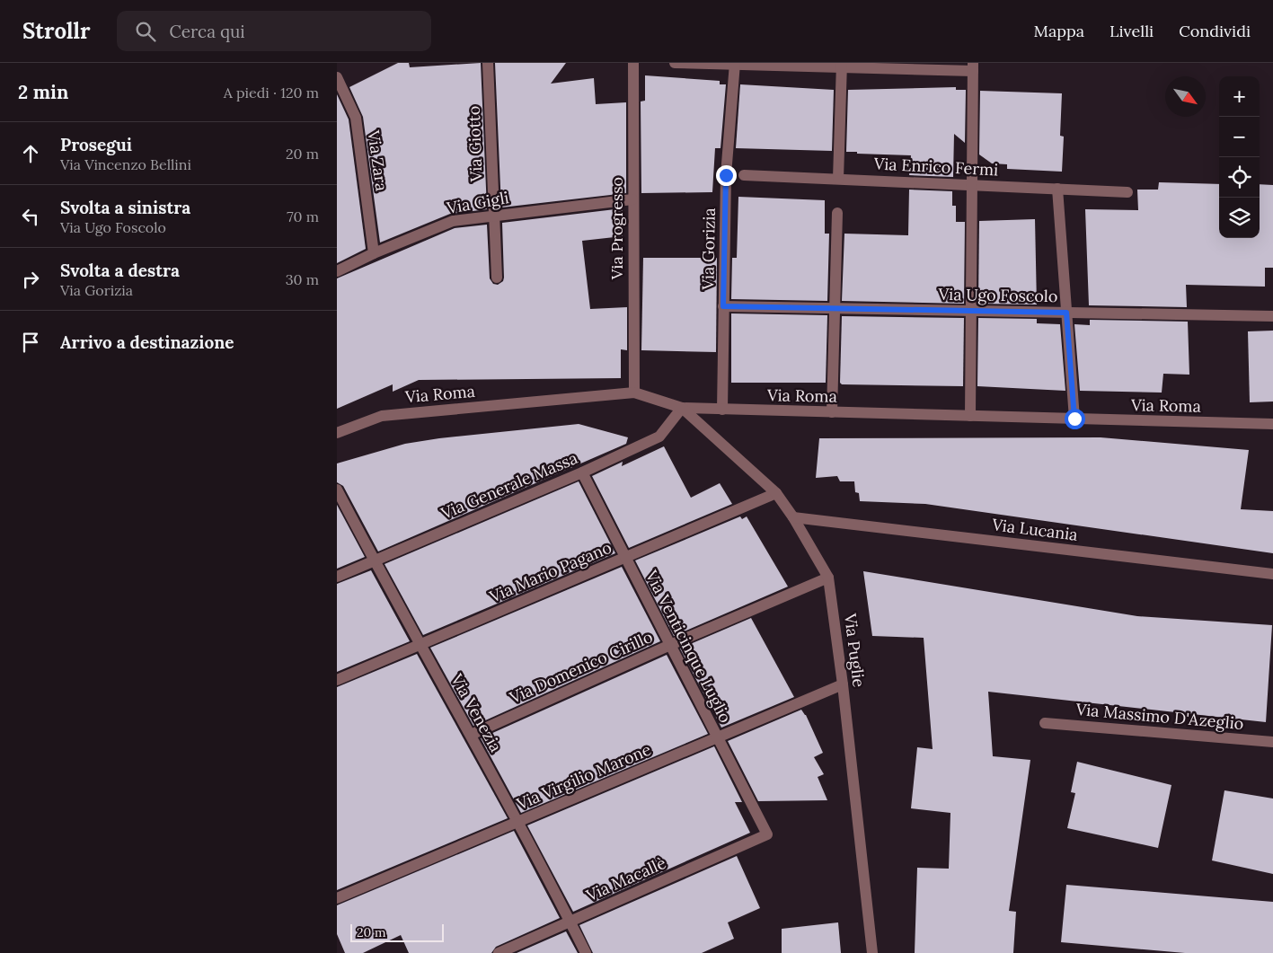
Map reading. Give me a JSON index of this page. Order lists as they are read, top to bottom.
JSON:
{
  "streets": {
    "street": [
      "Via Giotto",
      "Via Zara",
      "Via Enrico Fermi",
      "Via Gigli",
      "Via Progresso",
      "Via Gorizia",
      "Via Ugo Foscolo",
      "Via Roma",
      "Via Generale Massa",
      "Via Lucania",
      "Via Mario Pagano",
      "Via Venticinque Luglio",
      "Via Puglie",
      "Via Domenico Cirillo",
      "Via Venezia",
      "Via Massimo D'Azeglio",
      "Via Virgilio Marone",
      "Via Macallè"
    ]
  },
  "crossings": [
    ["Via Giotto", "Via Gigli"],
    ["Via Zara", "Via Gigli"],
    ["Via Gigli", "Via Progresso"],
    ["Via Progresso", "Via Roma"],
    ["Via Gorizia", "Via Ugo Foscolo"],
    ["Via Gorizia", "Via Roma"],
    ["Via Roma", "Via Generale Massa"],
    ["Via Roma", "Via Puglie"],
    ["Via Generale Massa", "Via Venticinque Luglio"],
    ["Via Generale Massa", "Via Puglie"],
    ["Via Generale Massa", "Via Venezia"],
    ["Via Lucania", "Via Puglie"],
    ["Via Mario Pagano", "Via Venticinque Luglio"],
    ["Via Mario Pagano", "Via Puglie"],
    ["Via Mario Pagano", "Via Venezia"],
    ["Via Venticinque Luglio", "Via Domenico Cirillo"],
    ["Via Venticinque Luglio", "Via Virgilio Marone"],
    ["Via Venticinque Luglio", "Via Macallè"],
    ["Via Puglie", "Via Domenico Cirillo"],
    ["Via Puglie", "Via Virgilio Marone"],
    ["Via Domenico Cirillo", "Via Venezia"],
    ["Via Venezia", "Via Virgilio Marone"],
    ["Via Venezia", "Via Macallè"]
  ],
  "scale_bar": "20 m",
  "north": "bottom right",
  "page": {
    "header": "Strollr",
    "search": "Cerca qui",
    "nav": ["Mappa", "Livelli", "Condividi"],
    "heading": ["2 min", "A piedi · 120 m"],
    "map_buttons": ["+", "−"],
    "list": [
      ["Prosegui", "Via Vincenzo Bellini", "20 m"],
      ["Svolta a sinistra", "Via Ugo Foscolo", "70 m"],
      ["Svolta a destra", "Via Gorizia", "30 m"],
      "Arrivo a destinazione"
    ],
    "scale": "20 m"
  }
}
